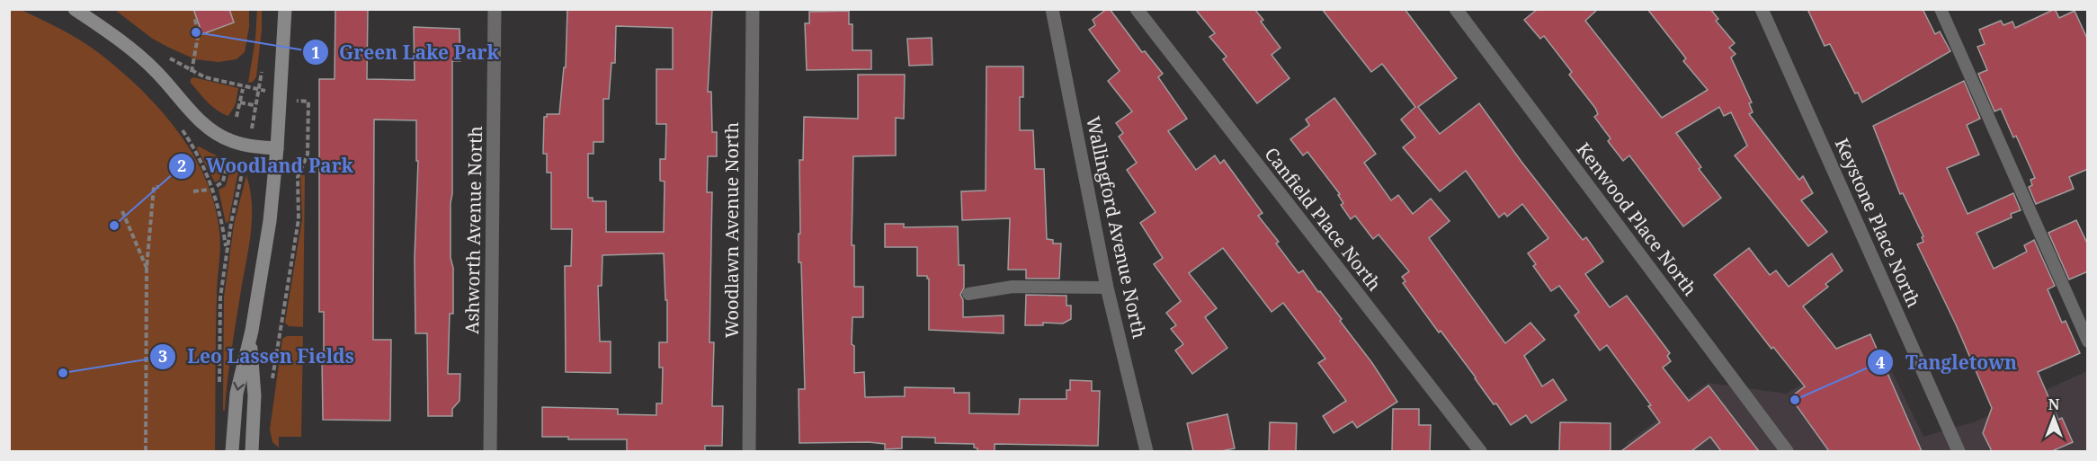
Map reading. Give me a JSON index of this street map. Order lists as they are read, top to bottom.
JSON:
{
  "streets": {
    "street": [
      "Canfield Place North",
      "Kenwood Place North",
      "Keystone Place North",
      "Wallingford Avenue North",
      "Ashworth Avenue North",
      "Woodlawn Avenue North"
    ]
  },
  "places": [
    "Green Lake Park",
    "Woodland Park",
    "Leo Lassen Fields",
    "Tangletown"
  ],
  "north": "top"
}
